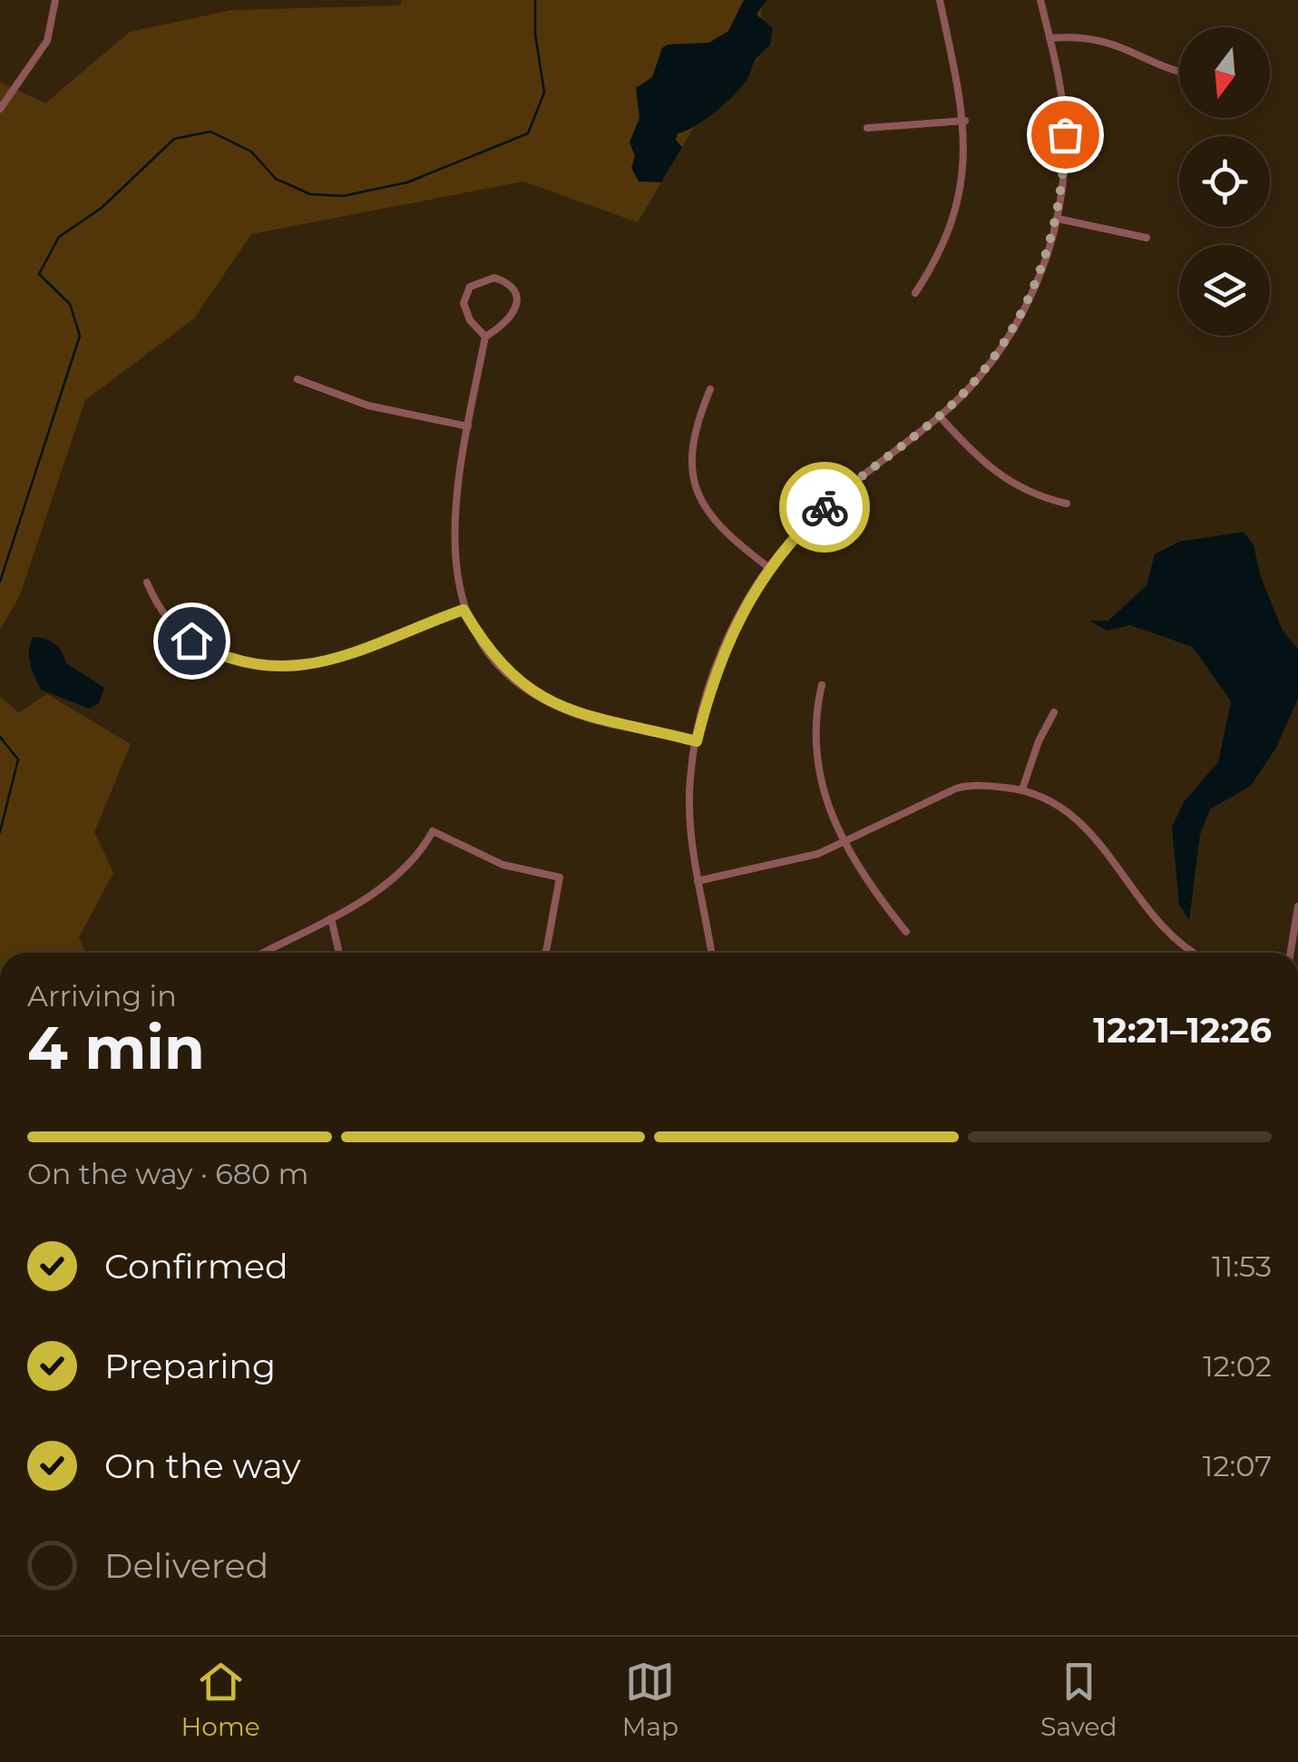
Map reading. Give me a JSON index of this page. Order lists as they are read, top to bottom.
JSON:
{
  "north": "bottom",
  "page": {
    "heading": ["4 min", "Arriving in", "12:21–12:26"],
    "bar": "On the way · 680 m",
    "list": [
      ["Confirmed", "11:53"],
      ["Preparing", "12:02"],
      ["On the way", "12:07"],
      "Delivered"
    ],
    "tabs": ["Home", "Map", "Saved"]
  }
}
